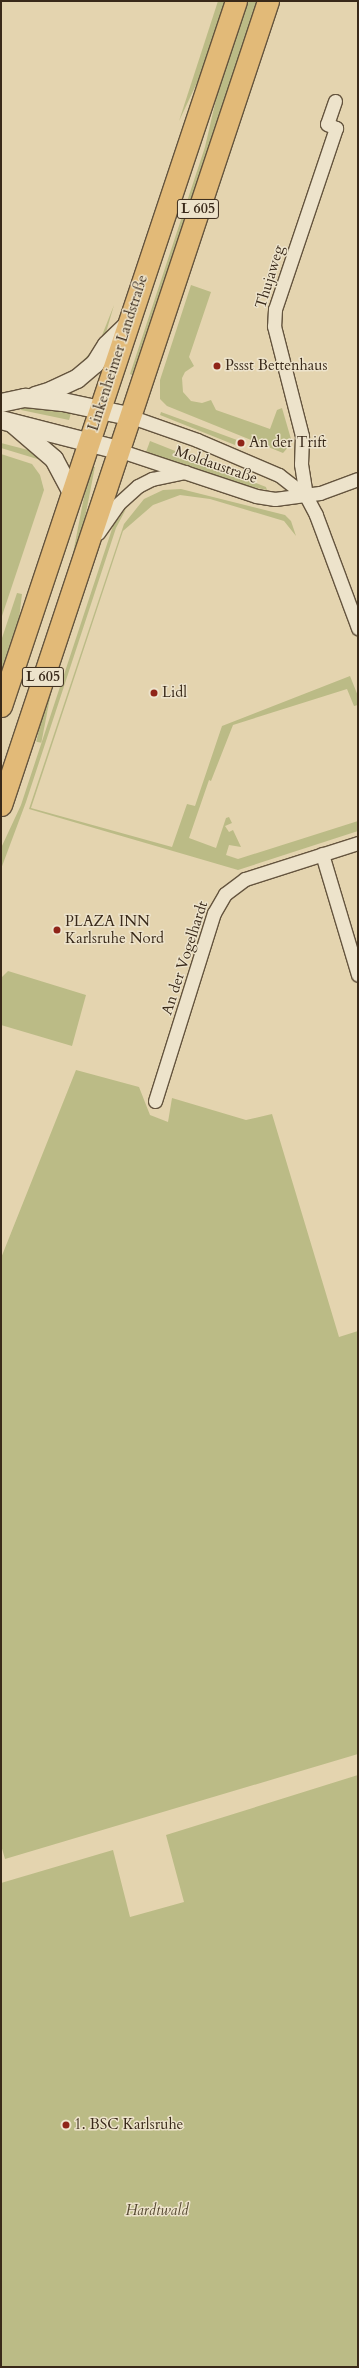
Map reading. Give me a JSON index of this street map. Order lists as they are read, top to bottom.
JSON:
{
  "streets": {
    "main road": ["L 605", "Linkenheimer Landstraße"],
    "street": ["Thujaweg", "Moldaustraße", "An der Vogelhardt"]
  },
  "crossings": [
    ["Thujaweg", "Moldaustraße"],
    ["Linkenheimer Landstraße", "Moldaustraße"]
  ],
  "parks": ["Hardtwald"],
  "places": [
    "Pssst Bettenhaus",
    "An der Trift",
    "Lidl",
    "PLAZA INN Karlsruhe Nord",
    "1. BSC Karlsruhe"
  ]
}
